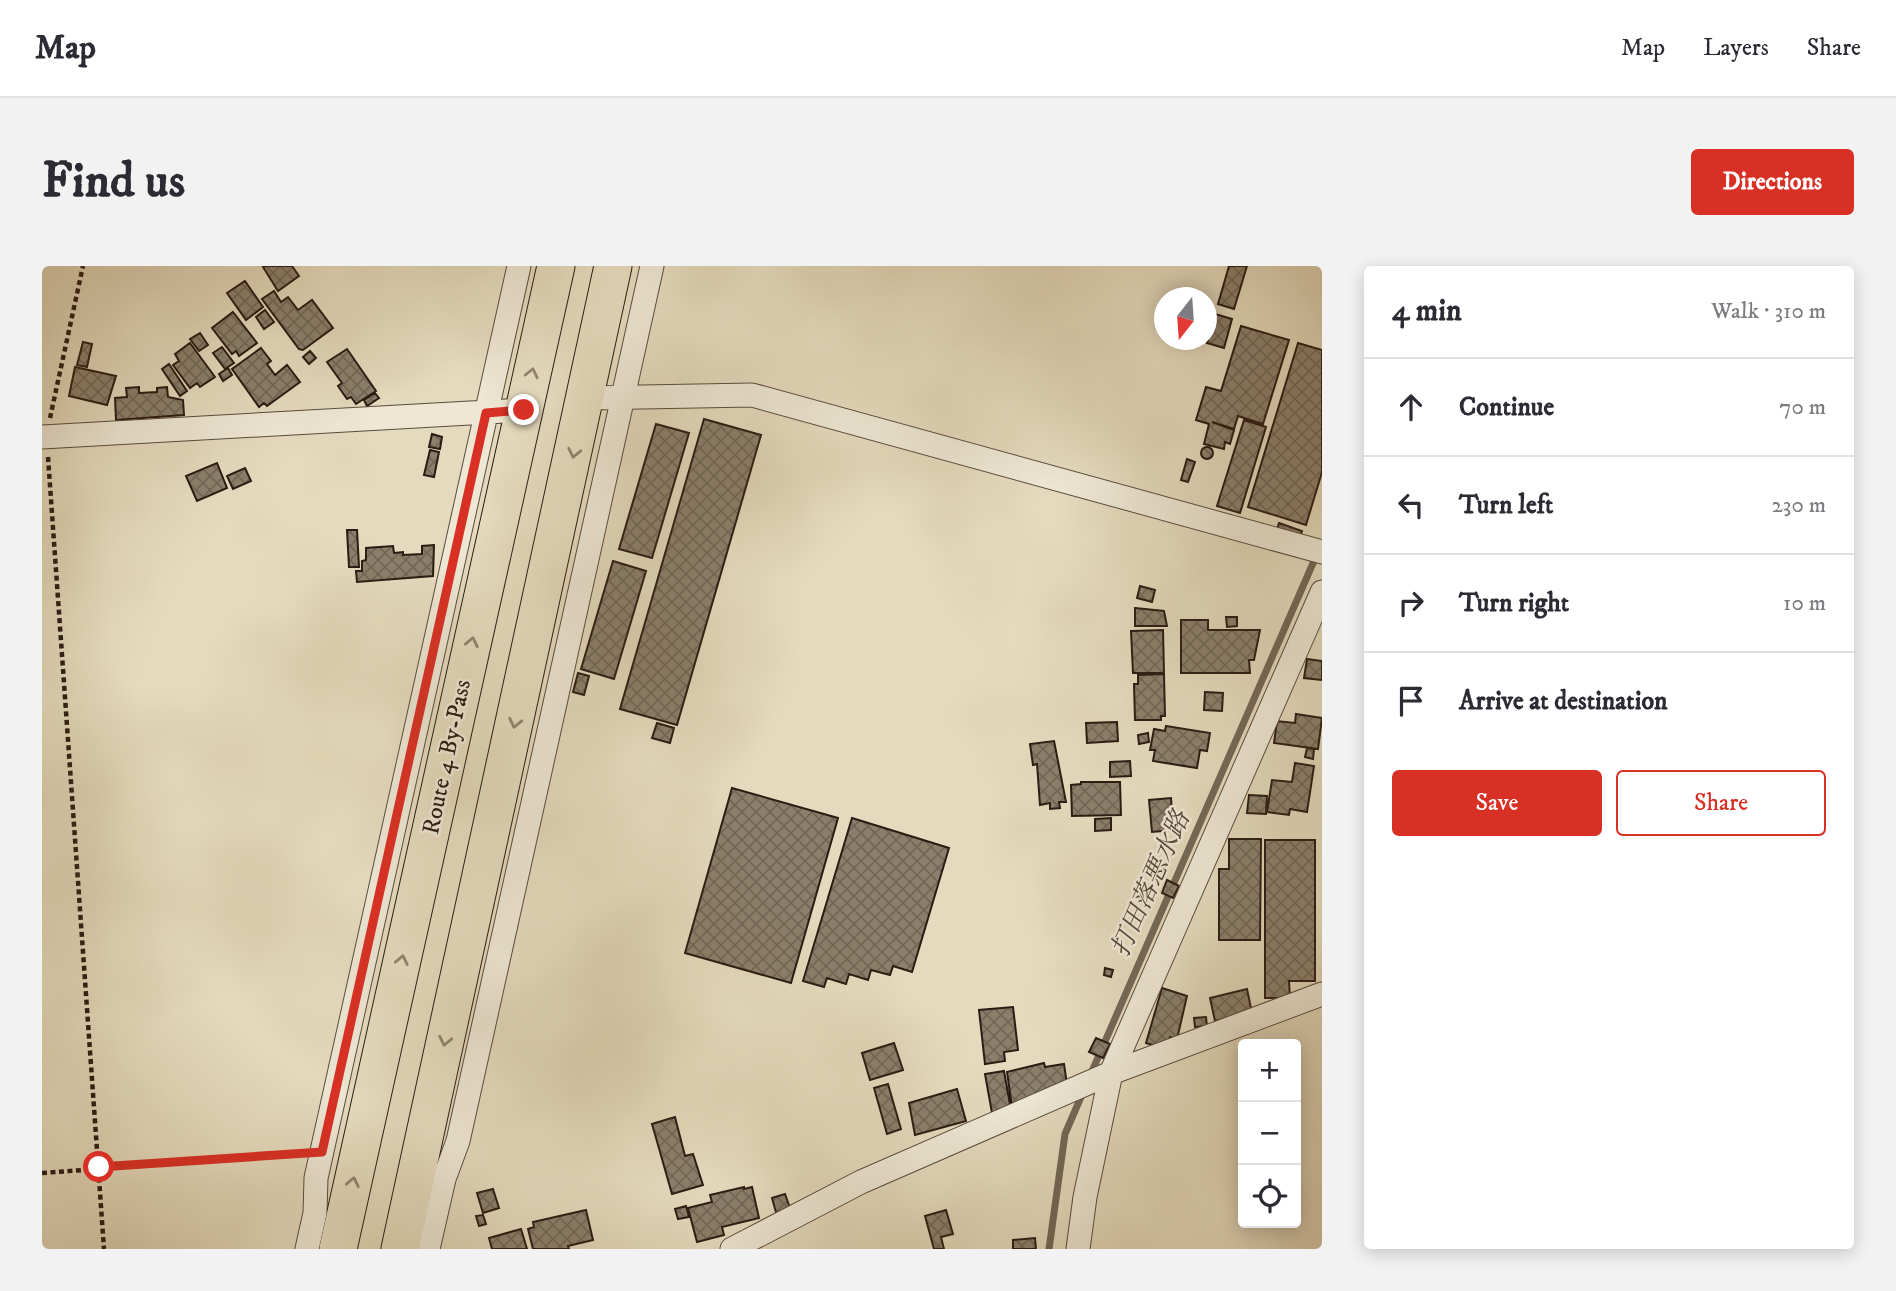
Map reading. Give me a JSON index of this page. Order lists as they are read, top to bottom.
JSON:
{
  "streets": {
    "highway": ["Route 4 By-Pass"]
  },
  "water": ["打田落悪水路"],
  "north": "bottom",
  "page": {
    "header": "Map",
    "nav": ["Map", "Layers", "Share"],
    "buttons": [
      "Directions",
      ["Save", "Share"]
    ],
    "title": "Find us",
    "heading": ["4 min", "Walk · 310 m"],
    "list": [
      ["Continue", "70 m"],
      ["Turn left", "230 m"],
      ["Turn right", "10 m"],
      "Arrive at destination"
    ],
    "map_buttons": ["+", "−"]
  }
}
